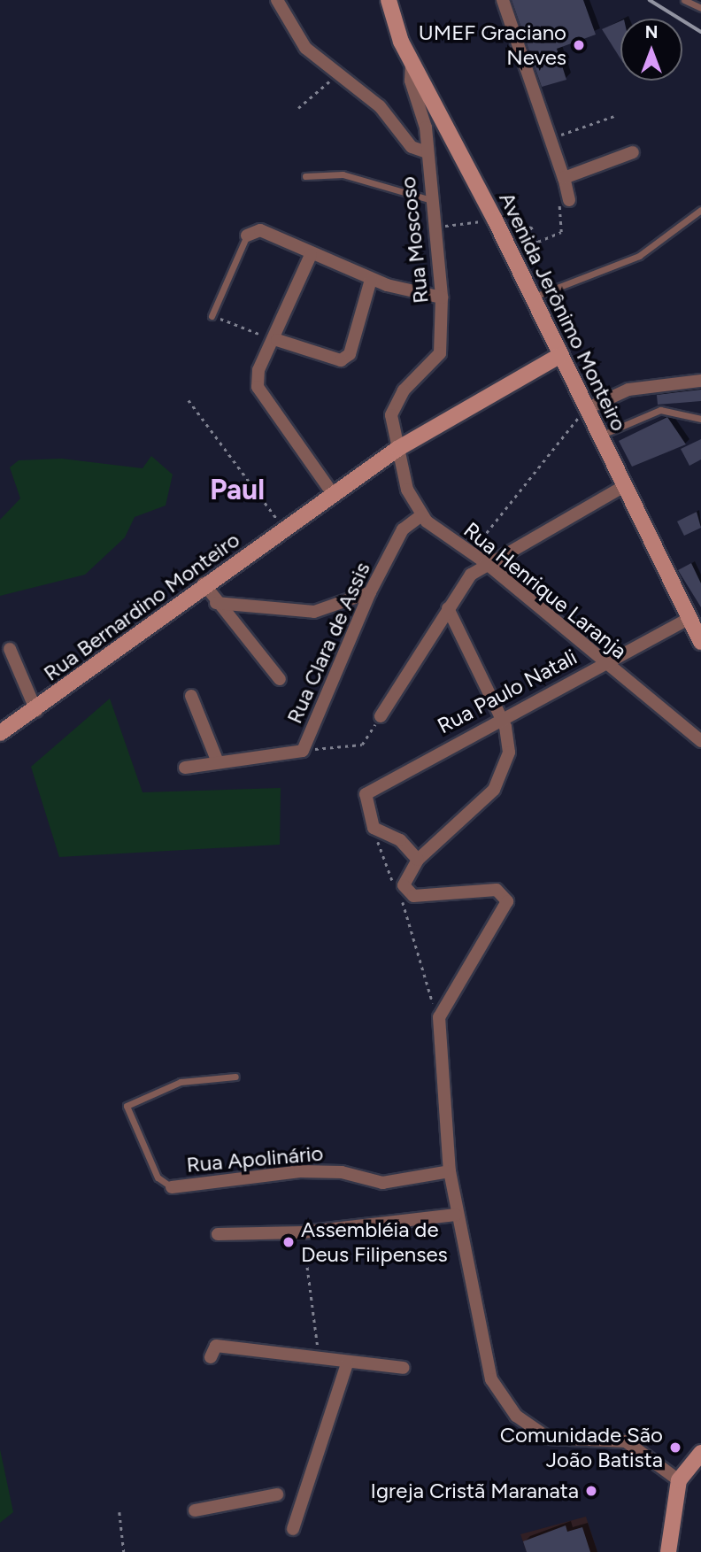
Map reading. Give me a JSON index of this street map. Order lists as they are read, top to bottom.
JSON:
{
  "streets": {
    "street": [
      "Rua Moscoso",
      "Avenida Jerônimo Monteiro",
      "Rua Henrique Laranja",
      "Rua Bernardino Monteiro",
      "Rua Clara de Assis",
      "Rua Paulo Natali",
      "Rua Apolinário"
    ]
  },
  "crossings": [
    ["Rua Moscoso", "Rua Henrique Laranja"],
    ["Rua Moscoso", "Rua Bernardino Monteiro"],
    ["Avenida Jerônimo Monteiro", "Rua Bernardino Monteiro"],
    ["Avenida Jerônimo Monteiro", "Rua Paulo Natali"],
    ["Rua Henrique Laranja", "Rua Bernardino Monteiro"],
    ["Rua Henrique Laranja", "Rua Clara de Assis"],
    ["Rua Henrique Laranja", "Rua Paulo Natali"]
  ],
  "districts": ["Paul"],
  "places": [
    "UMEF Graciano Neves",
    "Assembléia de Deus Filipenses",
    "Comunidade São João Batista",
    "Igreja Cristã Maranata"
  ],
  "north": "top"
}
